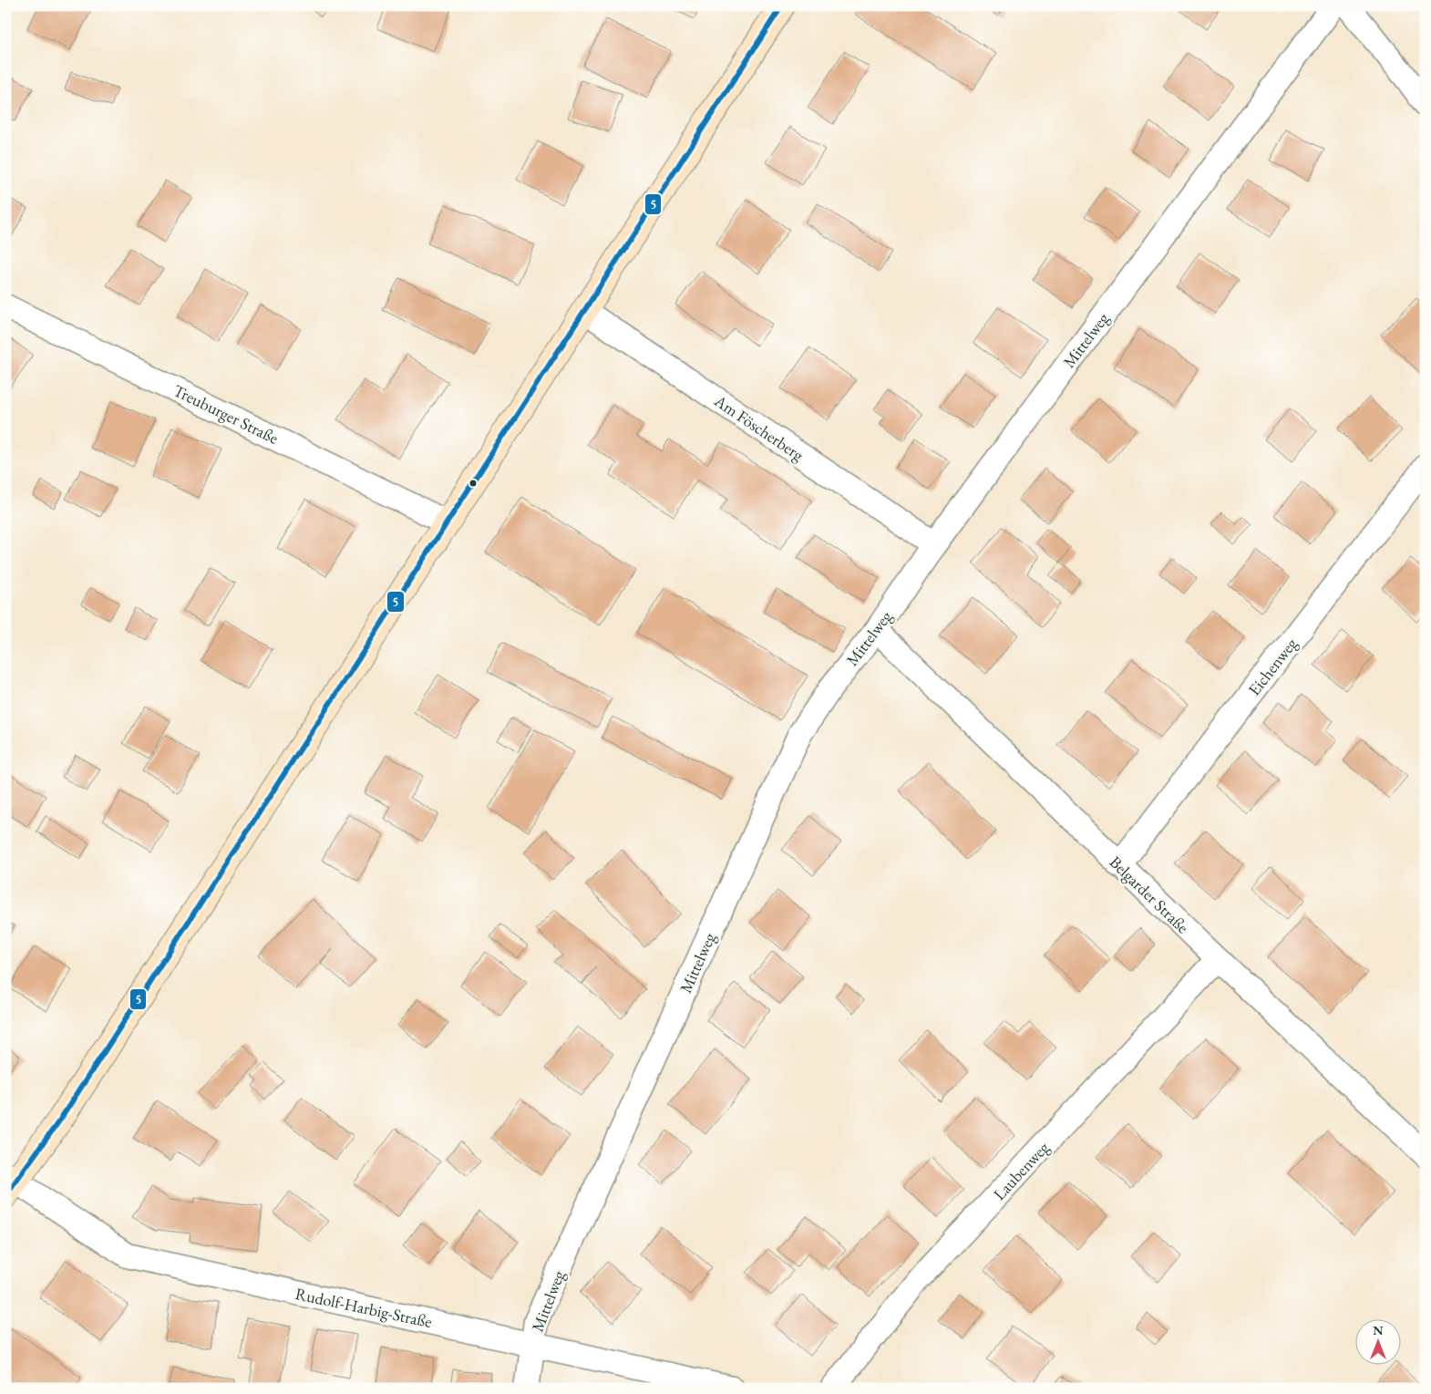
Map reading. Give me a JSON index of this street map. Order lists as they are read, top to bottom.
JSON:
{
  "streets": {
    "street": [
      "Mittelweg",
      "Treuburger Straße",
      "Am Föscherberg",
      "Eichenweg",
      "Belgarder Straße",
      "Laubenweg",
      "Rudolf-Harbig-Straße"
    ]
  },
  "crossings": [
    ["Mittelweg", "Am Föscherberg"],
    ["Mittelweg", "Belgarder Straße"],
    ["Mittelweg", "Rudolf-Harbig-Straße"],
    ["Eichenweg", "Belgarder Straße"],
    ["Belgarder Straße", "Laubenweg"]
  ],
  "lines": ["transit line 5"],
  "north": "top"
}
